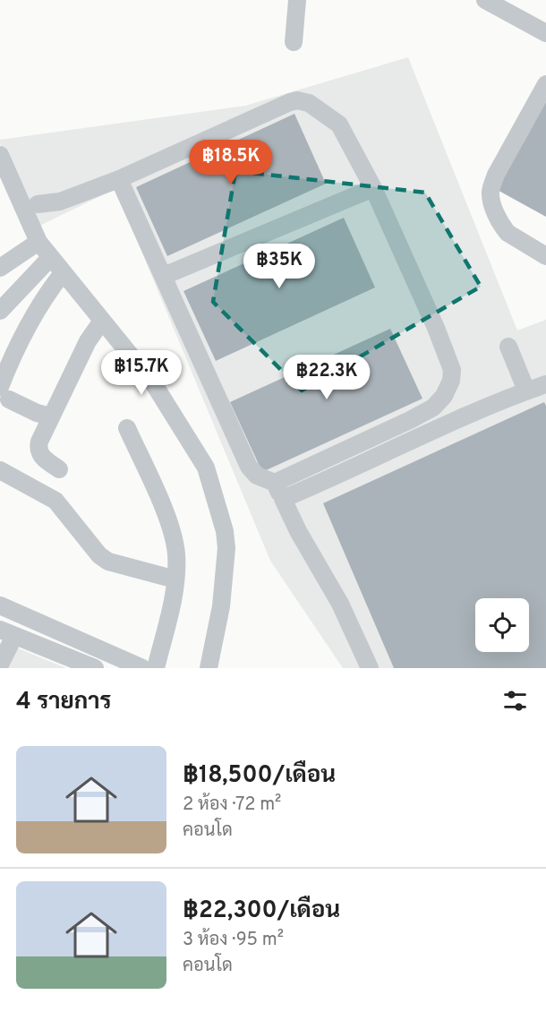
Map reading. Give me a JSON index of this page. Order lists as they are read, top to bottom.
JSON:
{
  "page": {
    "price": [
      "฿18.5K",
      "฿35K",
      "฿15.7K",
      "฿22.3K"
    ],
    "heading": "4 รายการ",
    "list": [
      {
        "name": "฿18,500/เดือน",
        "note": "2 ห้อง · 72 m² · คอนโด"
      },
      {
        "name": "฿22,300/เดือน",
        "note": "3 ห้อง · 95 m² · คอนโด"
      }
    ]
  }
}
